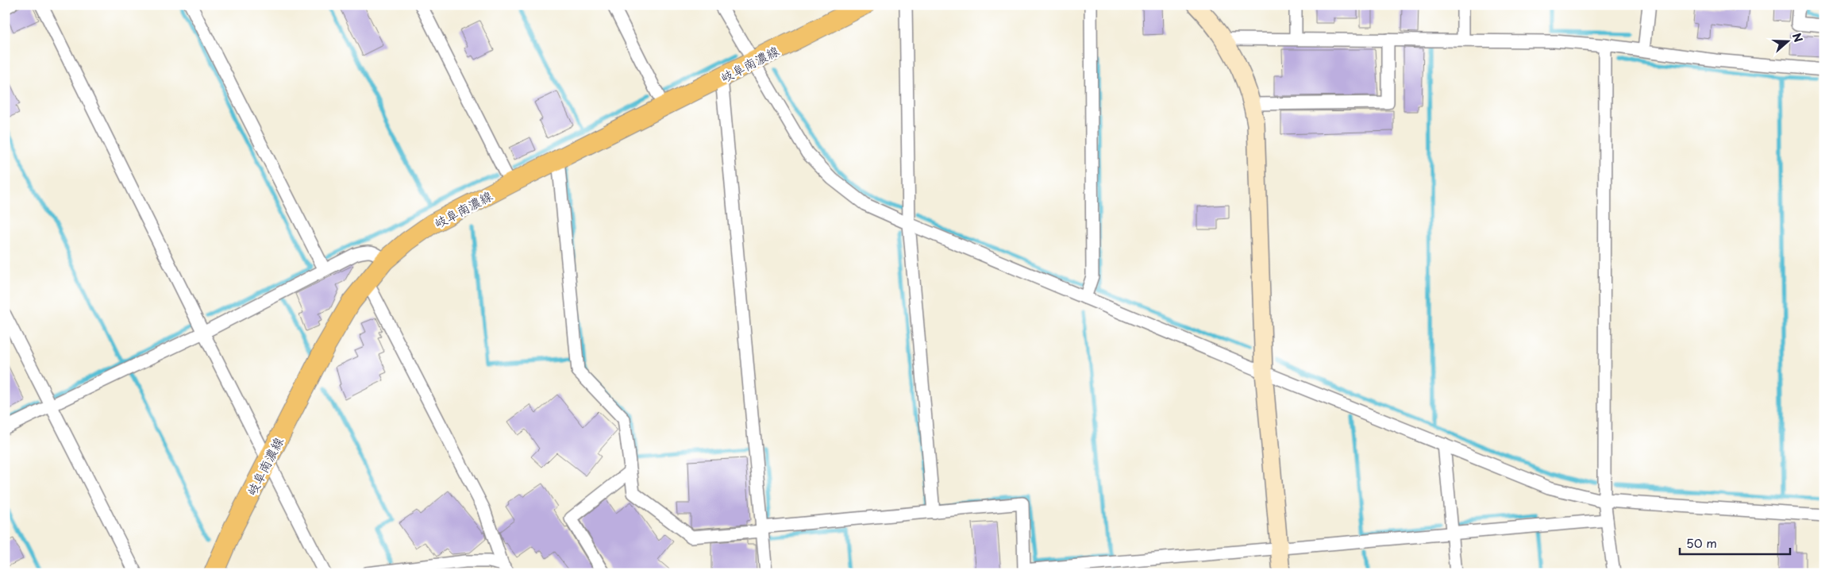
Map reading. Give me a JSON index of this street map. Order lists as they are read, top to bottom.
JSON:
{
  "streets": {
    "main road": ["岐阜南濃線"]
  },
  "scale_bar": "50 m",
  "north": "right"
}
